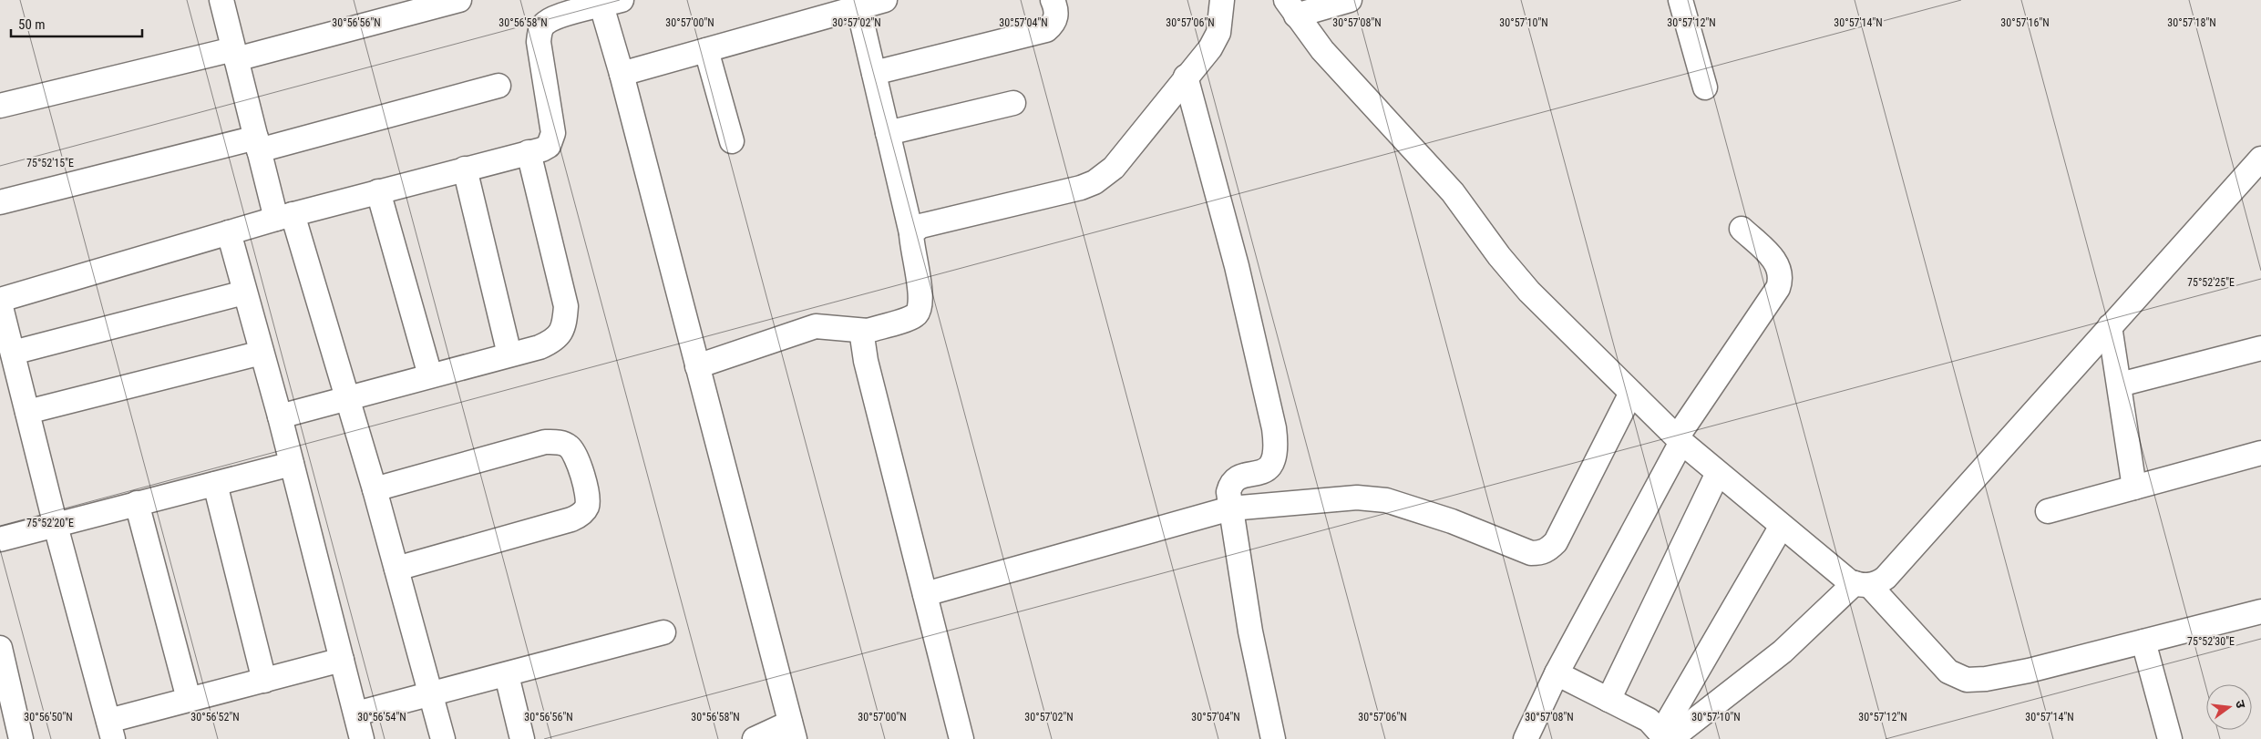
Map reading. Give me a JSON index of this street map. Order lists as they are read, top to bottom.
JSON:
{
  "scale_bar": "50 m",
  "north": "right",
  "coordinates": [
    "30°56'56\"N",
    "30°56'58\"N",
    "30°57'00\"N",
    "30°57'02\"N",
    "30°57'04\"N",
    "30°57'06\"N",
    "30°57'14\"N",
    "30°57'16\"N",
    "30°57'18\"N",
    "30°57'08\"N",
    "30°57'10\"N",
    "30°57'12\"N",
    "75°52'15\"E",
    "75°52'25\"E",
    "75°52'20\"E",
    "75°52'30\"E",
    "30°56'50\"N",
    "30°56'52\"N",
    "30°56'54\"N"
  ]
}
